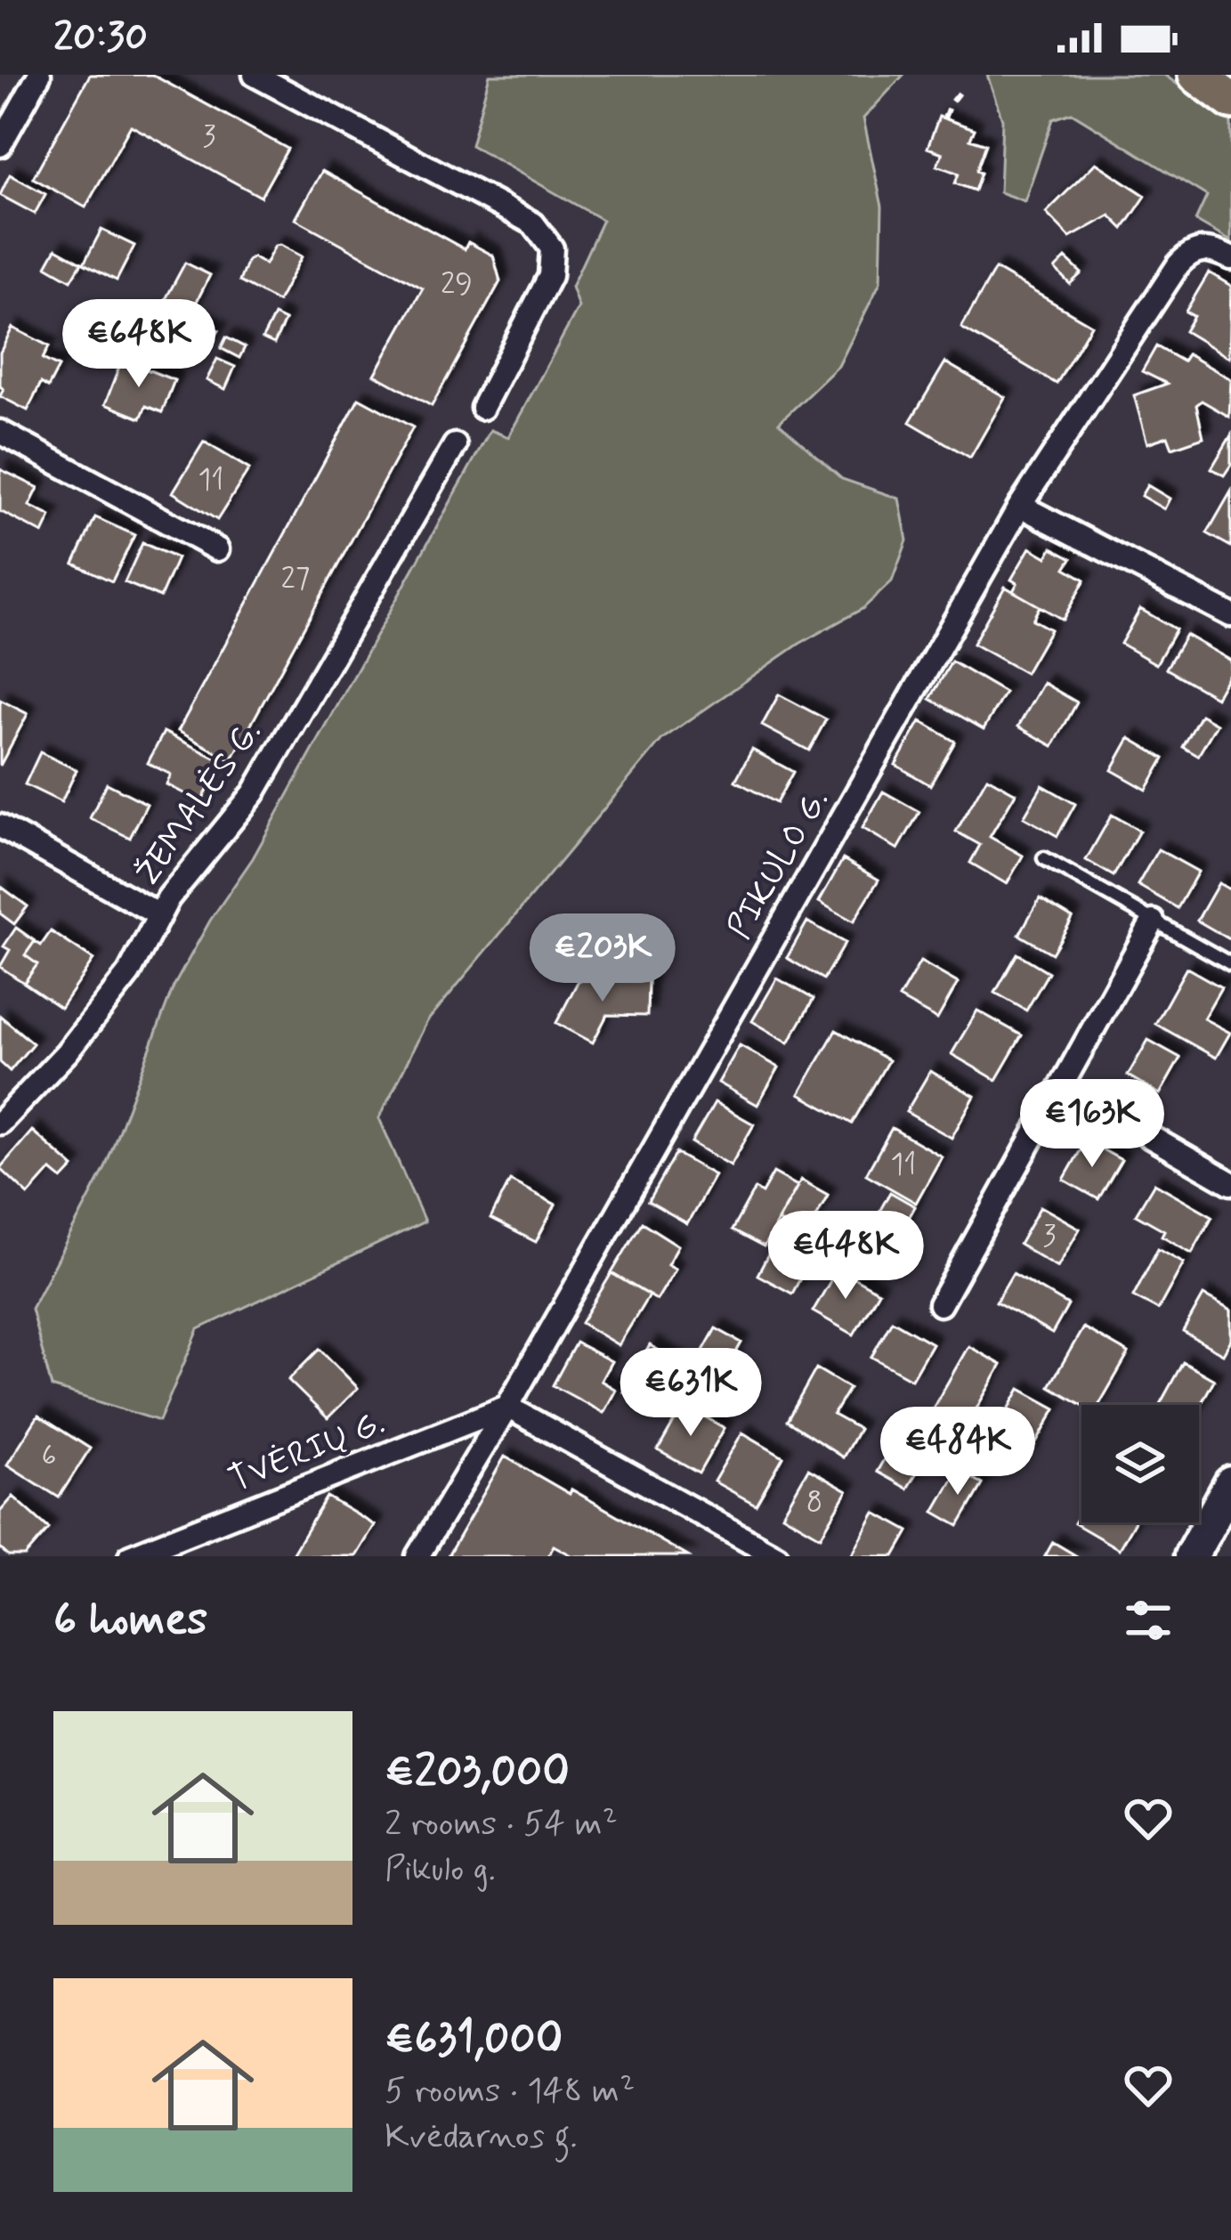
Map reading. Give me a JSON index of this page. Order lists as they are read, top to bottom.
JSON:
{
  "streets": {
    "street": ["ŽEMALĖS G.", "PIKULO G.", "TVĖRIŲ G."]
  },
  "crossings": [
    ["PIKULO G.", "TVĖRIŲ G."]
  ],
  "house_numbers": [
    "3",
    "29",
    "11",
    "27",
    "11",
    "3",
    "6",
    "8"
  ],
  "page": {
    "status": "20:30",
    "price": [
      "€648K",
      "€203K",
      "€163K",
      "€448K",
      "€631K",
      "€484K"
    ],
    "heading": "6 homes",
    "list": [
      {
        "name": "€203,000",
        "note": "2 rooms · 54 m² · Pikulo g."
      },
      {
        "name": "€631,000",
        "note": "5 rooms · 148 m² · Kvėdarnos g."
      }
    ]
  }
}
